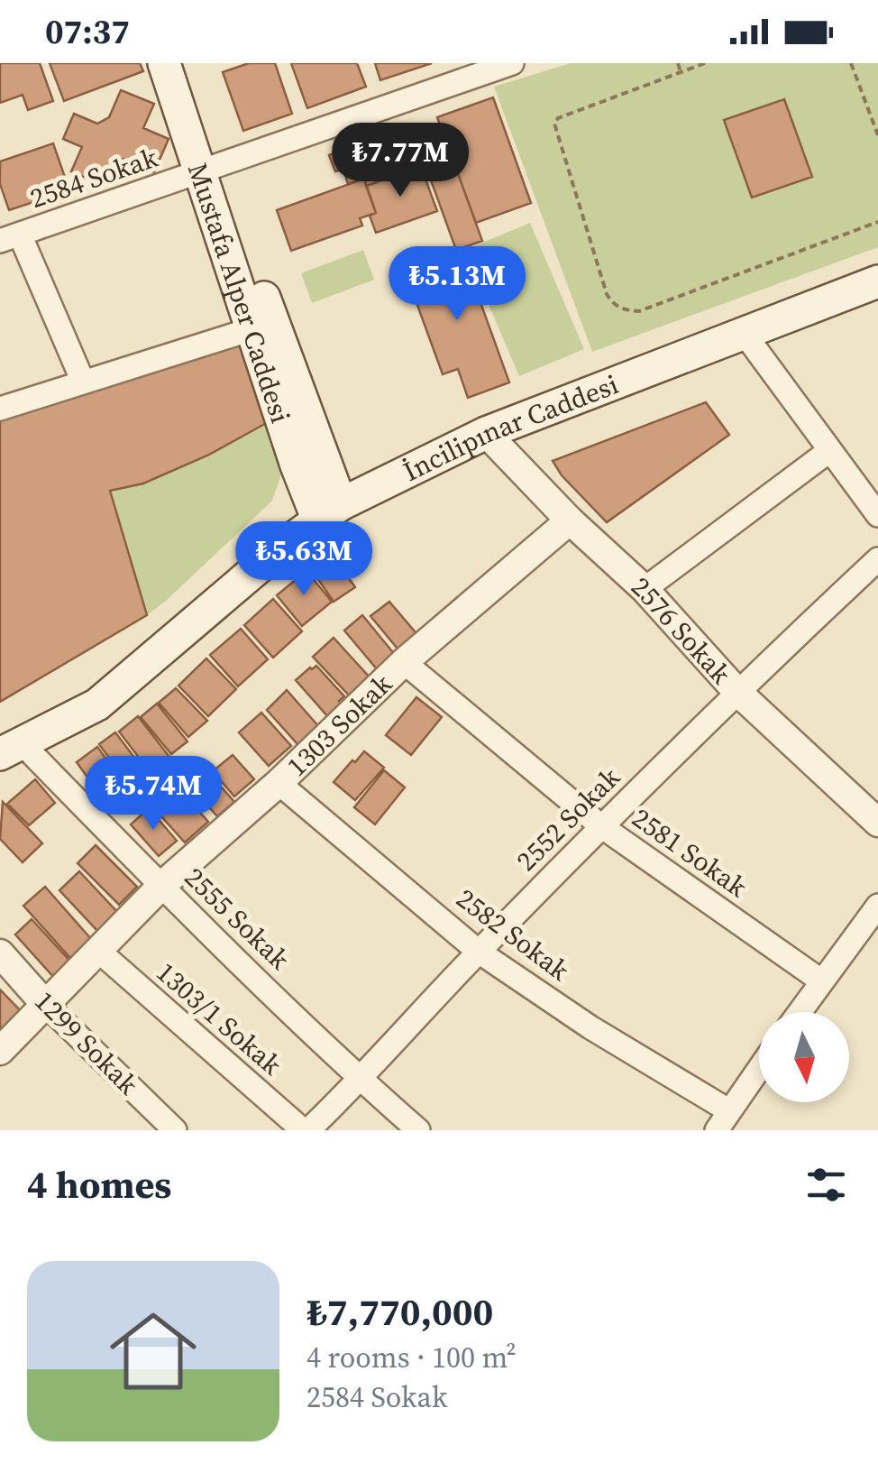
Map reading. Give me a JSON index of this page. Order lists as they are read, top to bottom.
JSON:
{
  "streets": {
    "main road": ["Mustafa Alper Caddesi", "İncilipınar Caddesi"],
    "street": [
      "2584 Sokak",
      "2576 Sokak",
      "1303 Sokak",
      "2552 Sokak",
      "2581 Sokak",
      "2555 Sokak",
      "2582 Sokak",
      "1303/1 Sokak",
      "1299 Sokak"
    ]
  },
  "crossings": [
    ["2584 Sokak", "Mustafa Alper Caddesi"],
    ["Mustafa Alper Caddesi", "İncilipınar Caddesi"],
    ["İncilipınar Caddesi", "2576 Sokak"],
    ["İncilipınar Caddesi", "2555 Sokak"],
    ["2576 Sokak", "1303 Sokak"],
    ["2576 Sokak", "2552 Sokak"],
    ["1303 Sokak", "2581 Sokak"],
    ["1303 Sokak", "2555 Sokak"],
    ["1303 Sokak", "2582 Sokak"],
    ["1303 Sokak", "1303/1 Sokak"],
    ["1303 Sokak", "1299 Sokak"],
    ["2552 Sokak", "2581 Sokak"],
    ["2552 Sokak", "2555 Sokak"],
    ["2552 Sokak", "2582 Sokak"],
    ["2552 Sokak", "1303/1 Sokak"]
  ],
  "north": "bottom",
  "page": {
    "status": "07:37",
    "price": [
      "₺7.77M",
      "₺5.13M",
      "₺5.63M",
      "₺5.74M"
    ],
    "heading": "4 homes",
    "list": [
      {
        "name": "₺7,770,000",
        "note": "4 rooms · 100 m² · 2584 Sokak"
      }
    ]
  }
}
